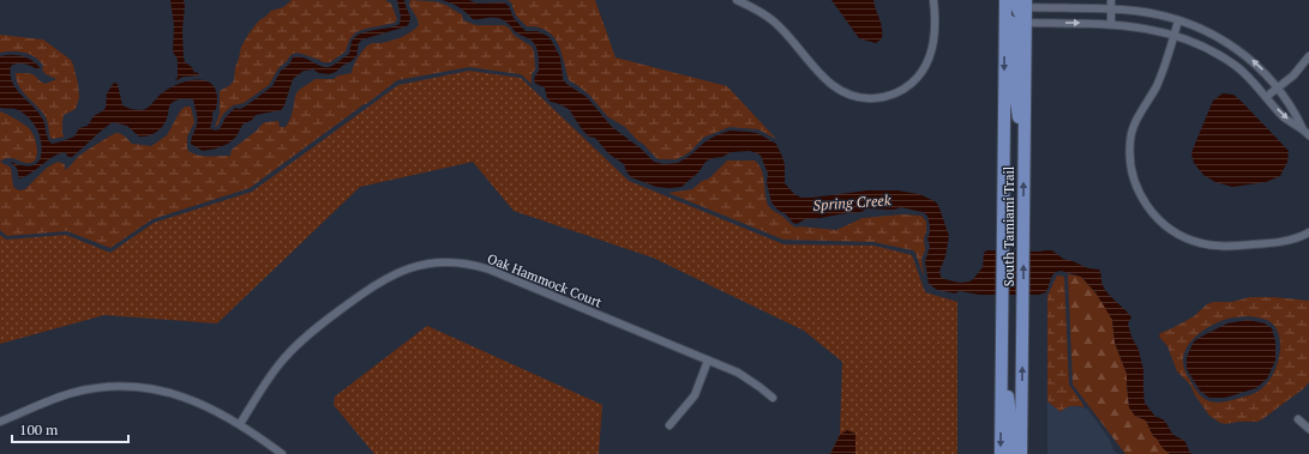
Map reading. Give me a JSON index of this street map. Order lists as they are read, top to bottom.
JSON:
{
  "streets": {
    "main road": ["South Tamiami Trail"],
    "street": ["Oak Hammock Court"]
  },
  "water": ["Spring Creek"],
  "scale_bar": "100 m"
}
